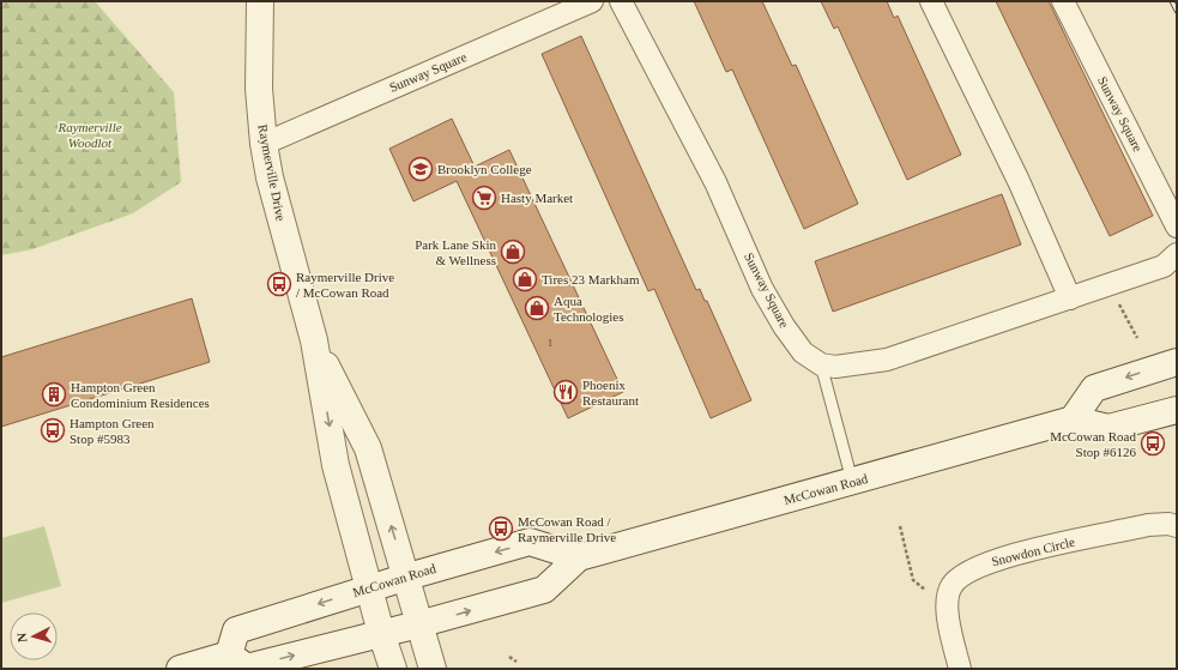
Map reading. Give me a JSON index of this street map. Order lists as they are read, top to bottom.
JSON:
{
  "streets": {
    "main road": ["Raymerville Drive", "McCowan Road"],
    "street": ["Sunway Square", "Snowdon Circle"]
  },
  "crossings": [
    ["Sunway Square", "Raymerville Drive"],
    ["Raymerville Drive", "McCowan Road"]
  ],
  "parks": ["Raymerville Woodlot"],
  "places": {
    "school or university": ["Brooklyn College"],
    "supermarket": ["Hasty Market"],
    "shop": ["Park Lane Skin & Wellness", "Tires 23 Markham", "Aqua Technologies"],
    "bus stop": [
      "Raymerville Drive / McCowan Road",
      "Hampton Green Stop #5983",
      "McCowan Road Stop #6126",
      "McCowan Road / Raymerville Drive"
    ],
    "restaurant": ["Phoenix Restaurant"],
    "building": ["Hampton Green Condominium Residences"]
  },
  "house_numbers": ["1"],
  "north": "left"
}
